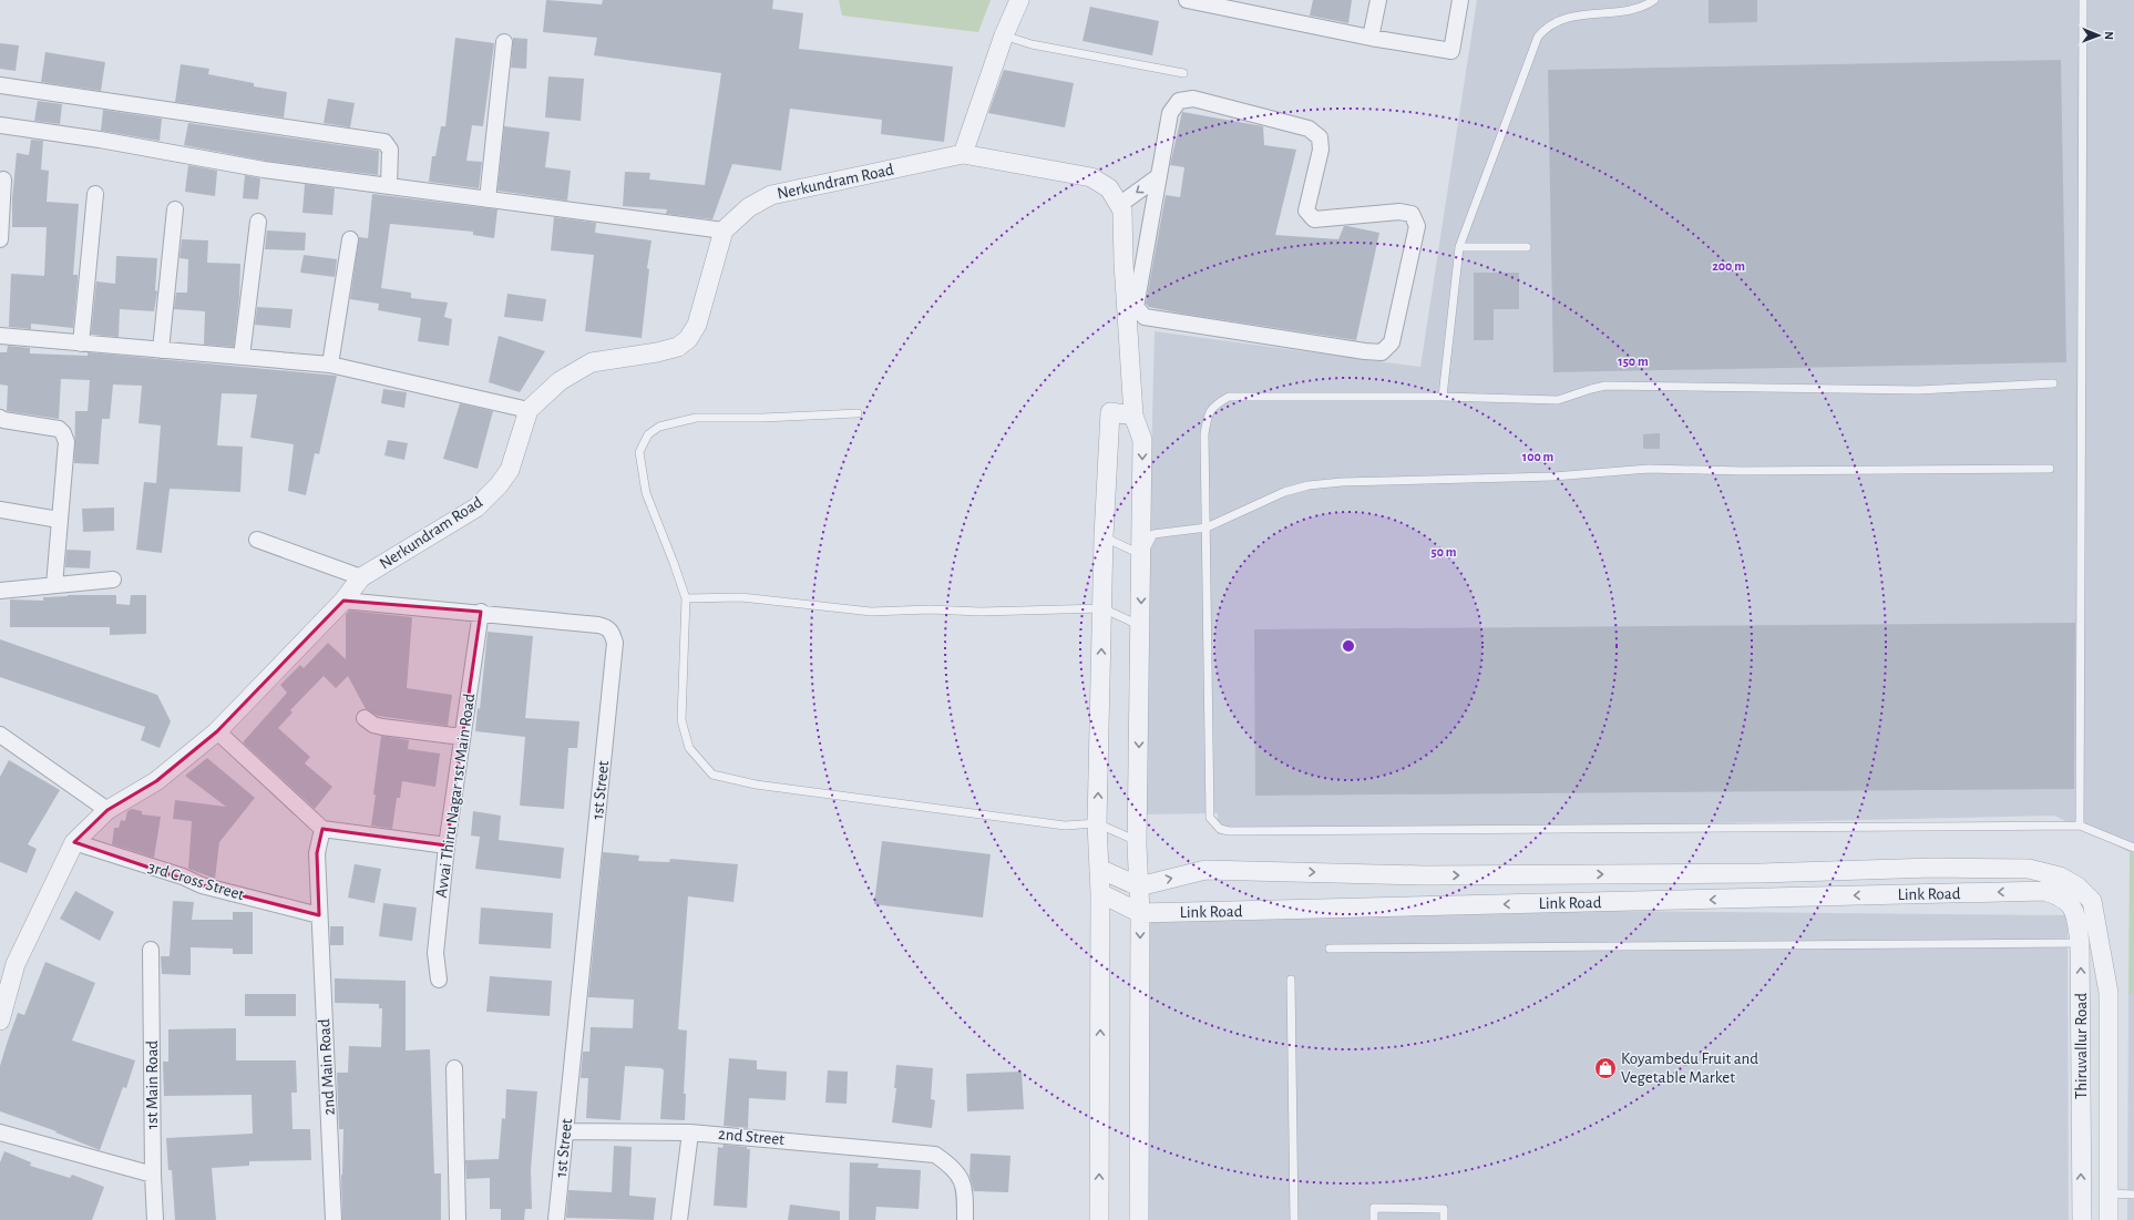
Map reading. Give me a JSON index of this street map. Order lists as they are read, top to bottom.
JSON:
{
  "streets": {
    "street": [
      "Nerkundram Road",
      "1st Street",
      "Avvai Thiru Nagar 1st Main Road",
      "3rd Cross Street",
      "Link Road",
      "Thiruvallur Road",
      "2nd Main Road",
      "1st Main Road",
      "2nd Street"
    ]
  },
  "crossings": [
    ["Nerkundram Road", "1st Street"],
    ["Nerkundram Road", "3rd Cross Street"],
    ["1st Street", "Avvai Thiru Nagar 1st Main Road"],
    ["1st Street", "2nd Street"],
    ["3rd Cross Street", "2nd Main Road"],
    ["Link Road", "Thiruvallur Road"]
  ],
  "places": {
    "shop": ["Koyambedu Fruit and Vegetable Market"]
  },
  "north": "right",
  "rings": [
    "200 m",
    "150 m",
    "100 m",
    "50 m"
  ]
}
